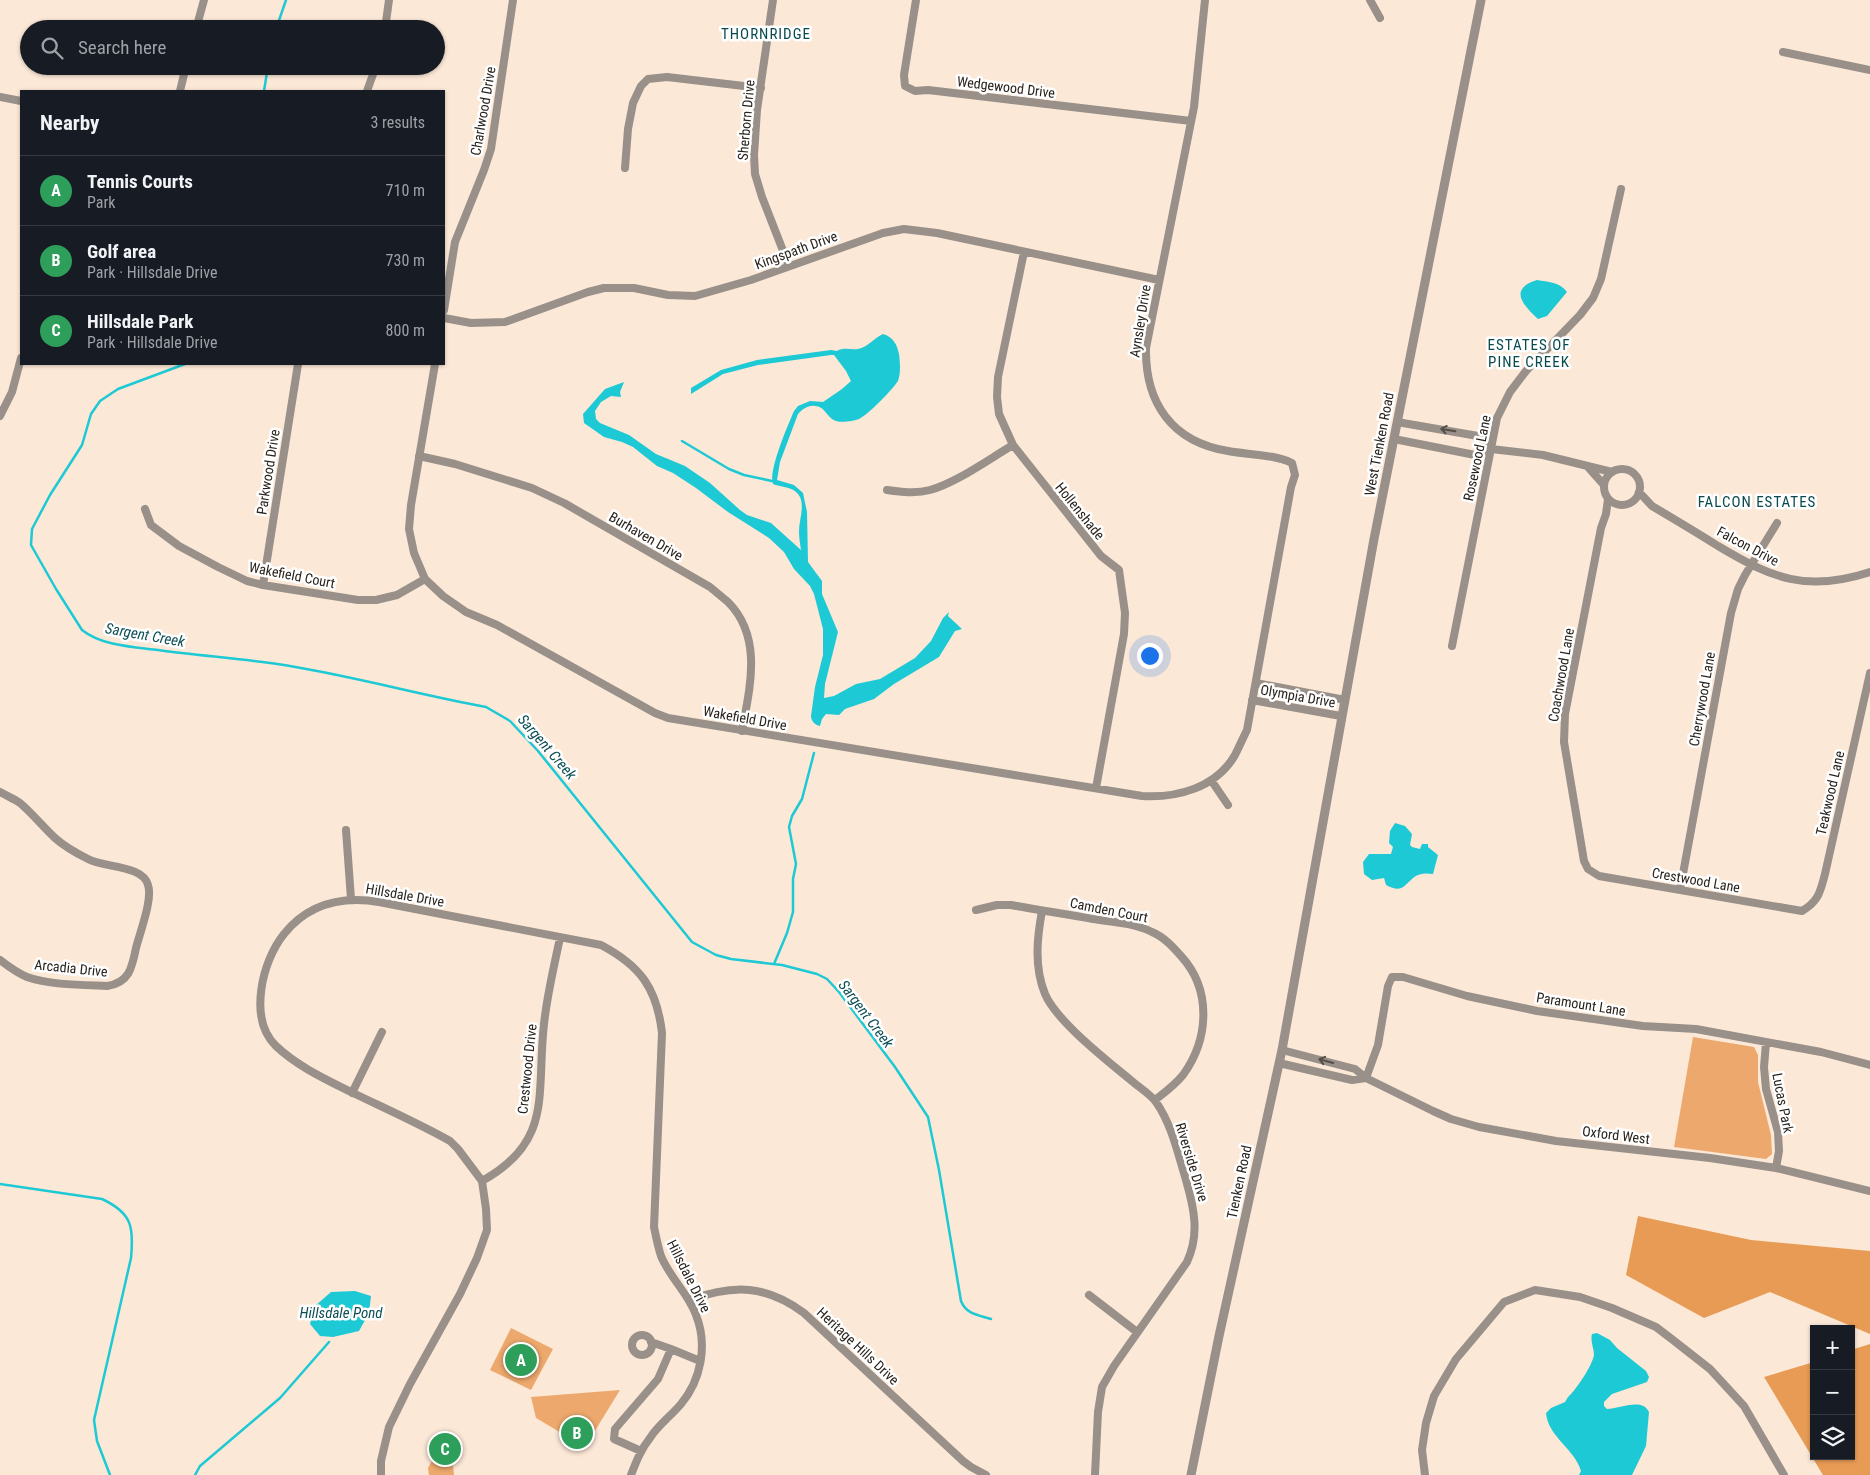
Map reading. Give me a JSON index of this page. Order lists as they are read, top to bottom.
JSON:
{
  "streets": {
    "street": [
      "Wedgewood Drive",
      "Charlwood Drive",
      "Sherborn Drive",
      "Kingspath Drive",
      "Aynsley Drive",
      "West Tienken Road",
      "Rosewood Lane",
      "Parkwood Drive",
      "Hollenshade",
      "Burhaven Drive",
      "Falcon Drive",
      "Wakefield Court",
      "Coachwood Lane",
      "Olympia Drive",
      "Cherrywood Lane",
      "Wakefield Drive",
      "Teakwood Lane",
      "Crestwood Lane",
      "Hillsdale Drive",
      "Camden Court",
      "Arcadia Drive",
      "Paramount Lane",
      "Crestwood Drive",
      "Lucas Park",
      "Oxford West",
      "Riverside Drive",
      "Tienken Road",
      "Heritage Hills Drive"
    ]
  },
  "crossings": [
    ["Wedgewood Drive", "Aynsley Drive"],
    ["Sherborn Drive", "Kingspath Drive"],
    ["Kingspath Drive", "Aynsley Drive"],
    ["Kingspath Drive", "Hollenshade"],
    ["Aynsley Drive", "Olympia Drive"],
    ["West Tienken Road", "Olympia Drive"],
    ["West Tienken Road", "Tienken Road"],
    ["Parkwood Drive", "Wakefield Court"],
    ["Hollenshade", "Olympia Drive"],
    ["Hollenshade", "Wakefield Drive"],
    ["Burhaven Drive", "Wakefield Drive"],
    ["Falcon Drive", "Coachwood Lane"],
    ["Falcon Drive", "Cherrywood Lane"],
    ["Wakefield Court", "Wakefield Drive"],
    ["Coachwood Lane", "Crestwood Lane"],
    ["Olympia Drive", "Wakefield Drive"],
    ["Cherrywood Lane", "Crestwood Lane"],
    ["Teakwood Lane", "Crestwood Lane"],
    ["Hillsdale Drive", "Crestwood Drive"],
    ["Hillsdale Drive", "Heritage Hills Drive"],
    ["Camden Court", "Riverside Drive"],
    ["Paramount Lane", "Lucas Park"],
    ["Paramount Lane", "Oxford West"],
    ["Lucas Park", "Oxford West"],
    ["Oxford West", "Tienken Road"]
  ],
  "districts": ["THORNRIDGE", "ESTATES OF PINE CREEK", "FALCON ESTATES"],
  "water": ["Sargent Creek", "Hillsdale Pond"],
  "page": {
    "search": "Search here",
    "heading": ["Nearby", "3 results"],
    "list": [
      {
        "mark": "A",
        "name": "Tennis Courts",
        "note": "Park",
        "value": "710 m"
      },
      {
        "mark": "B",
        "name": "Golf area",
        "note": "Park · Hillsdale Drive",
        "value": "730 m"
      },
      {
        "mark": "C",
        "name": "Hillsdale Park",
        "note": "Park · Hillsdale Drive",
        "value": "800 m"
      }
    ],
    "map_buttons": ["+", "−"],
    "pins": ["A", "B", "C"]
  }
}
